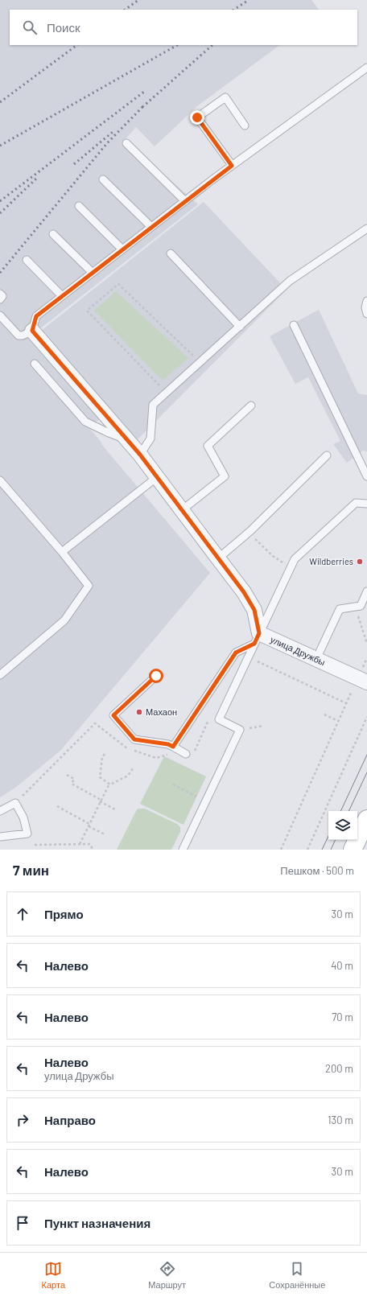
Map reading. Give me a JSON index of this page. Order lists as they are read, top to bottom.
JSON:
{
  "streets": {
    "street": ["улица Дружбы"]
  },
  "places": ["Wildberries", "Махаон"],
  "page": {
    "search": "Поиск",
    "heading": ["7 мин", "Пешком · 500 m"],
    "list": [
      ["Прямо", "30 m"],
      ["Налево", "40 m"],
      ["Налево", "70 m"],
      ["Налево", "улица Дружбы", "200 m"],
      ["Направо", "130 m"],
      ["Налево", "30 m"],
      "Пункт назначения"
    ],
    "nav": ["Карта", "Маршрут", "Сохранённые"]
  }
}
